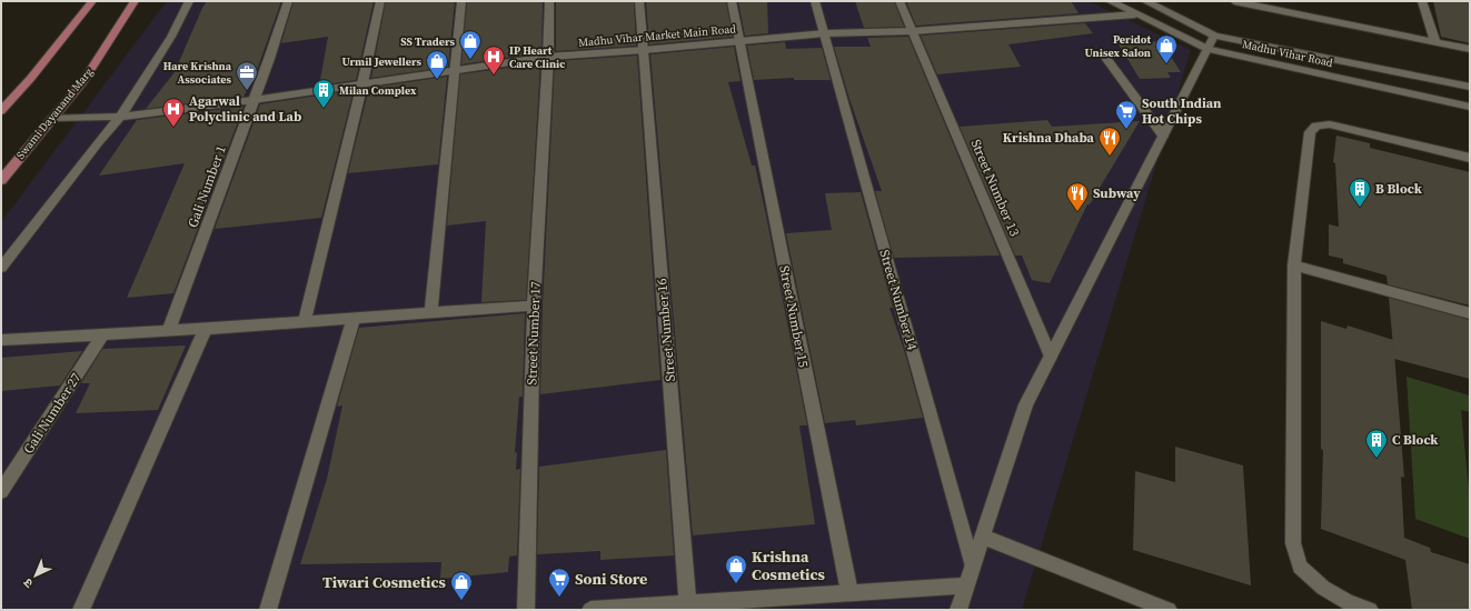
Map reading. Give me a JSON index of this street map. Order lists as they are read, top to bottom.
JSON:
{
  "streets": {
    "main road": ["Swami Dayanand Marg"],
    "street": [
      "Madhu Vihar Market Main Road",
      "Madhu Vihar Road",
      "Gali Number 1",
      "Street Number 13",
      "Street Number 14",
      "Street Number 15",
      "Street Number 16",
      "Street Number 17",
      "Gali Number 27"
    ]
  },
  "crossings": [
    ["Madhu Vihar Market Main Road", "Madhu Vihar Road"],
    ["Madhu Vihar Market Main Road", "Swami Dayanand Marg"],
    ["Madhu Vihar Market Main Road", "Gali Number 1"],
    ["Madhu Vihar Market Main Road", "Street Number 13"],
    ["Madhu Vihar Market Main Road", "Street Number 14"],
    ["Madhu Vihar Market Main Road", "Street Number 15"],
    ["Madhu Vihar Market Main Road", "Street Number 16"],
    ["Madhu Vihar Market Main Road", "Street Number 17"]
  ],
  "places": {
    "shop": [
      "SS Traders",
      "Peridot Unisex Salon",
      "Urmil Jewellers",
      "Krishna Cosmetics",
      "Tiwari Cosmetics"
    ],
    "hospital": ["IP Heart Care Clinic", "Agarwal Polyclinic and Lab"],
    "office": ["Hare Krishna Associates"],
    "building": ["Milan Complex", "B Block", "C Block"],
    "supermarket": ["South Indian Hot Chips", "Soni Store"],
    "restaurant": ["Krishna Dhaba", "Subway"]
  },
  "north": "bottom left"
}
